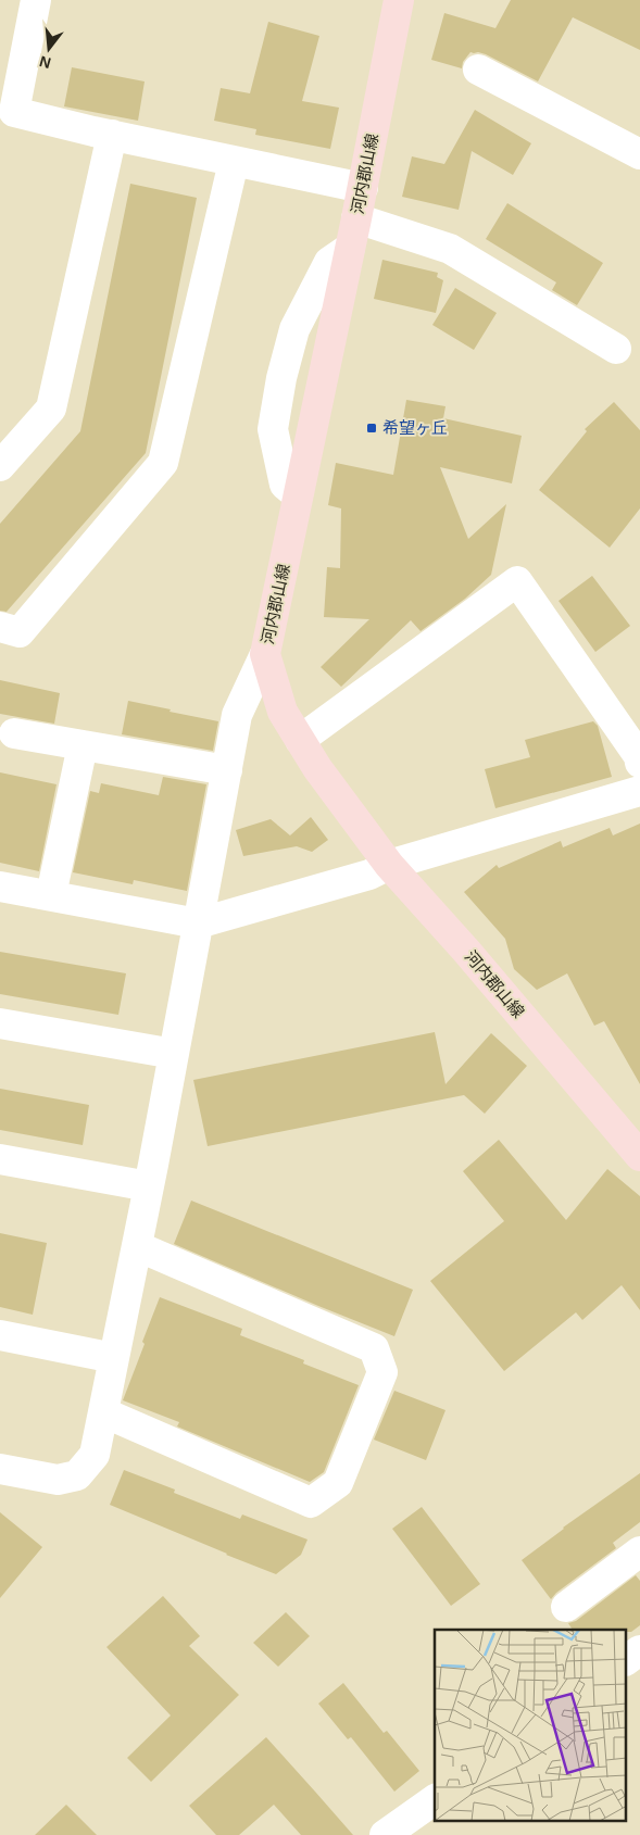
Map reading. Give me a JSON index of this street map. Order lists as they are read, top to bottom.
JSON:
{
  "streets": {
    "main road": ["河内郡山線"]
  },
  "places": {
    "transit": ["希望ヶ丘"]
  },
  "north": "bottom"
}
